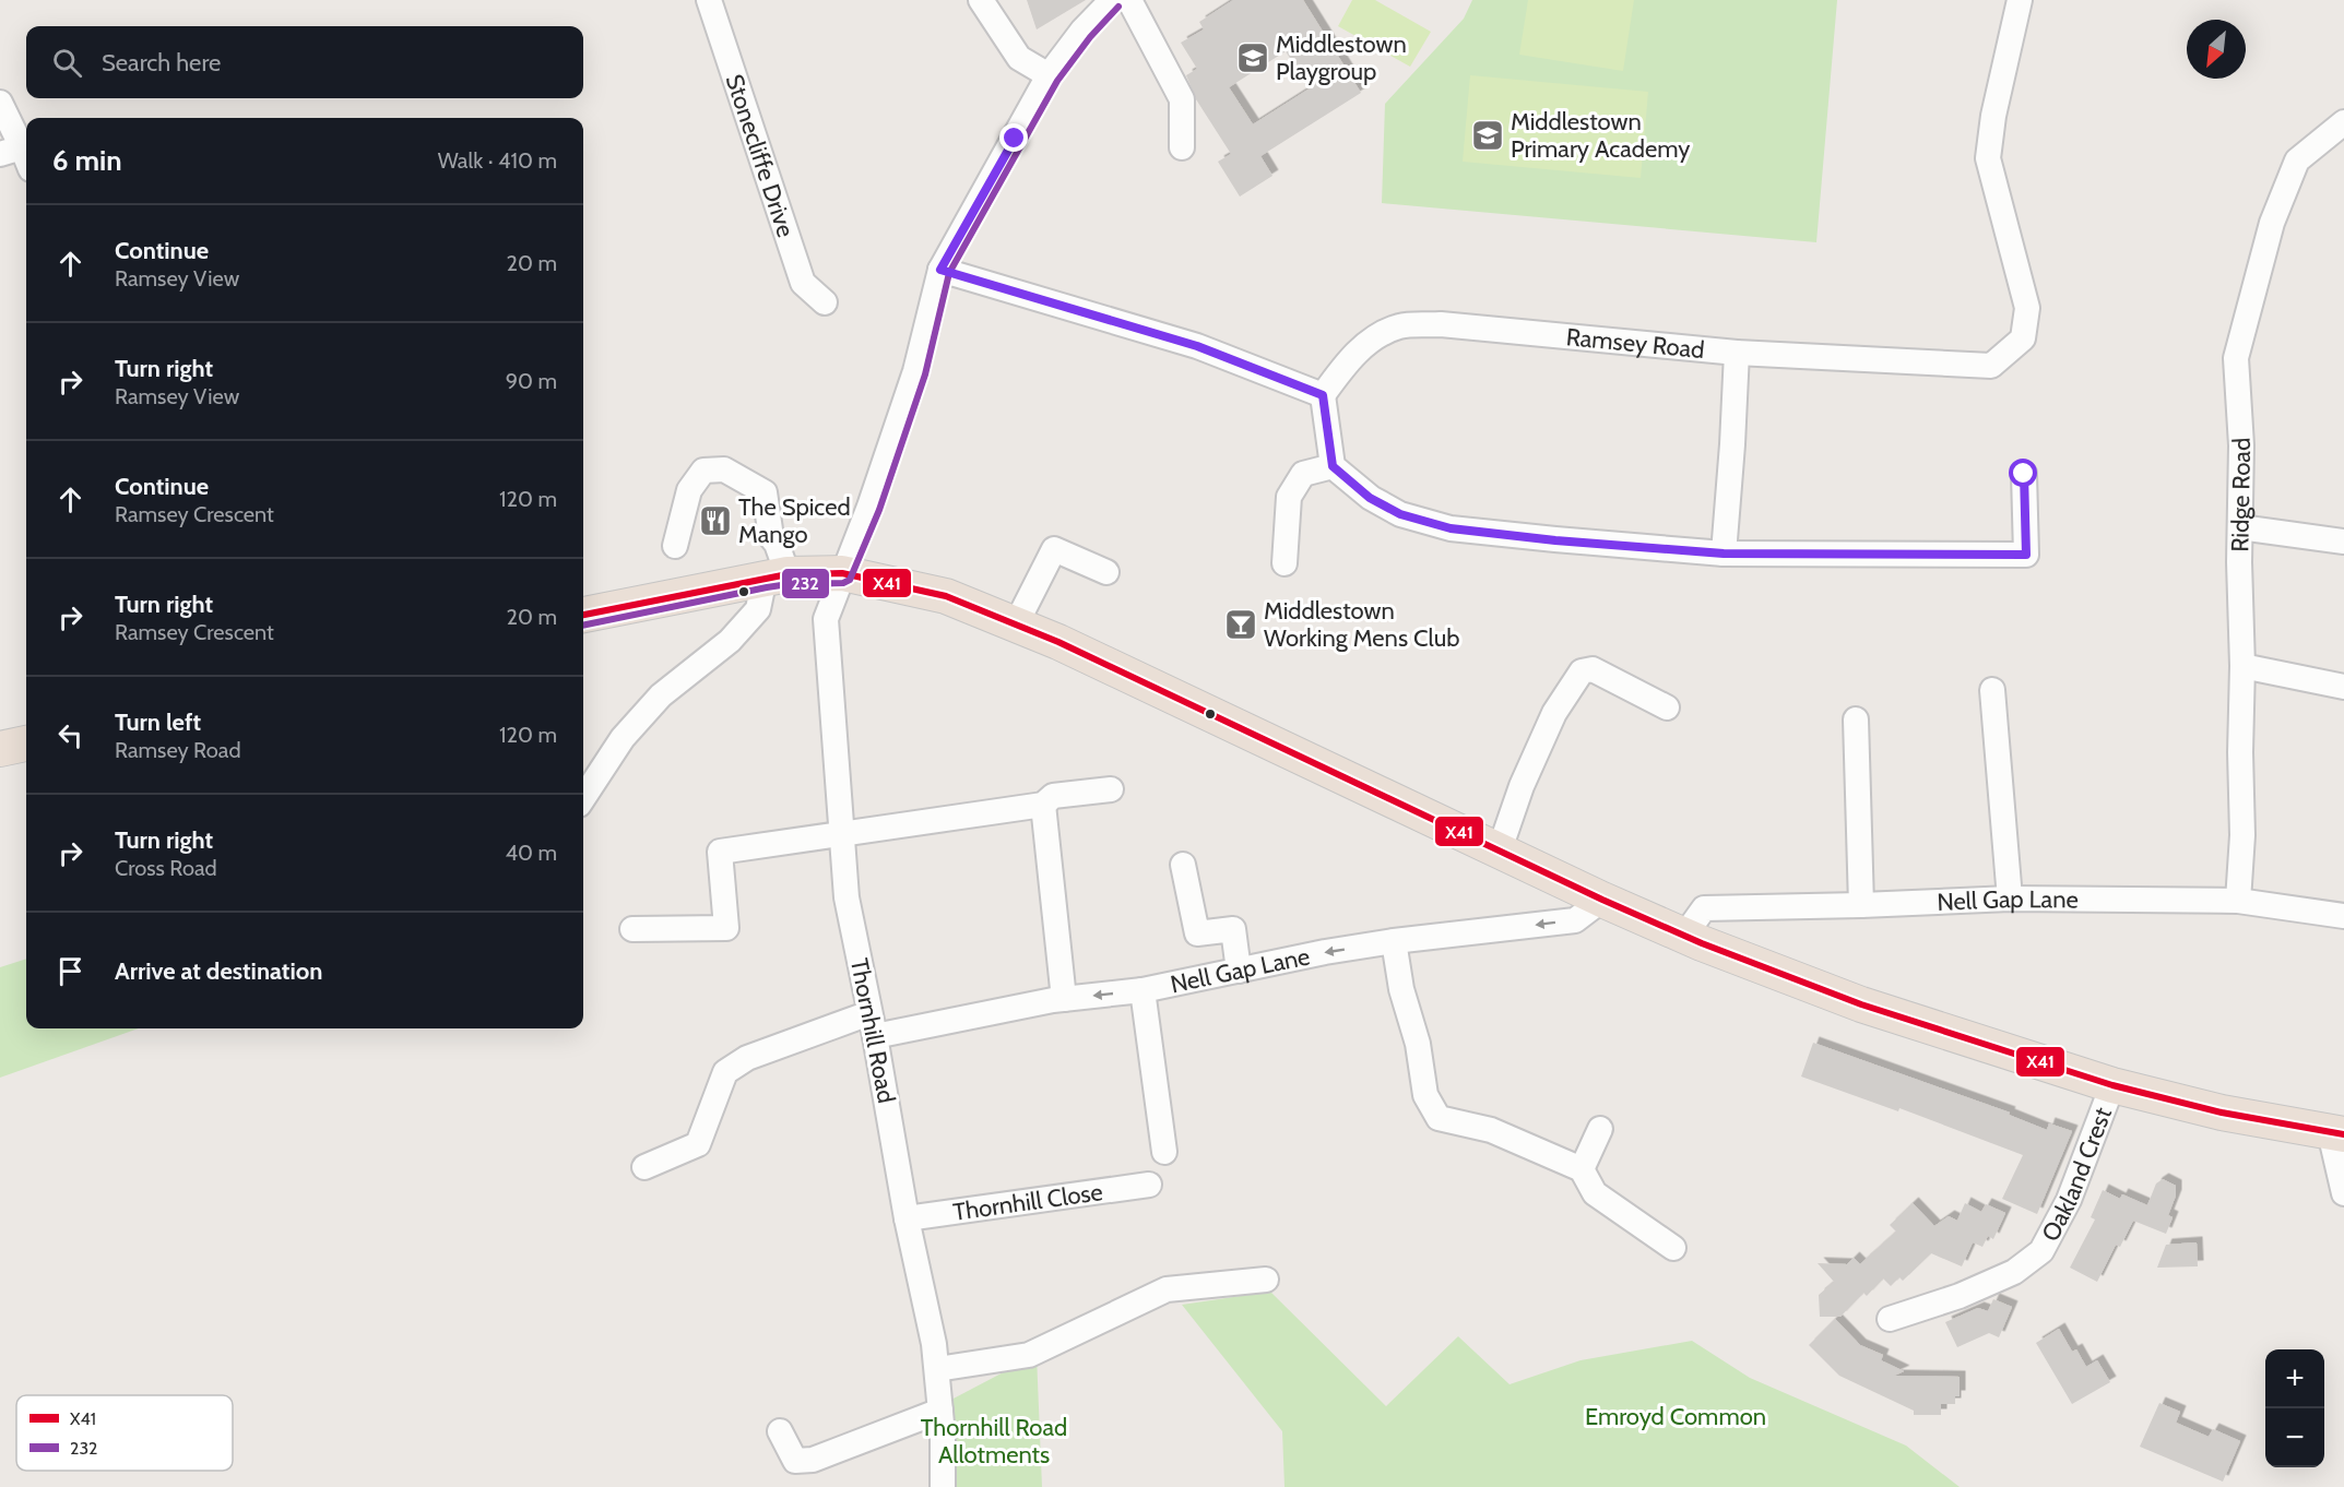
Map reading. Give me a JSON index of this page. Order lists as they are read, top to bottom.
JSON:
{
  "streets": {
    "street": [
      "Stonecliffe Drive",
      "Ramsey Road",
      "Ridge Road",
      "Nell Gap Lane",
      "Thornhill Road",
      "Oakland Crest",
      "Thornhill Close"
    ]
  },
  "crossings": [
    ["Ridge Road", "Nell Gap Lane"],
    ["Nell Gap Lane", "Thornhill Road"],
    ["Thornhill Road", "Thornhill Close"]
  ],
  "parks": ["Emroyd Common", "Thornhill Road Allotments"],
  "places": {
    "school or university": ["Middlestown Playgroup", "Middlestown Primary Academy"],
    "restaurant": ["The Spiced Mango"],
    "bar": ["Middlestown Working Mens Club"]
  },
  "lines": ["transit line 232", "transit line X41"],
  "legend": ["X41", "232"],
  "north": "bottom left",
  "page": {
    "search": "Search here",
    "heading": ["6 min", "Walk · 410 m"],
    "list": [
      ["Continue", "Ramsey View", "20 m"],
      ["Turn right", "Ramsey View", "90 m"],
      ["Continue", "Ramsey Crescent", "120 m"],
      ["Turn right", "Ramsey Crescent", "20 m"],
      ["Turn left", "Ramsey Road", "120 m"],
      ["Turn right", "Cross Road", "40 m"],
      "Arrive at destination"
    ],
    "map_buttons": ["+", "−"]
  }
}
